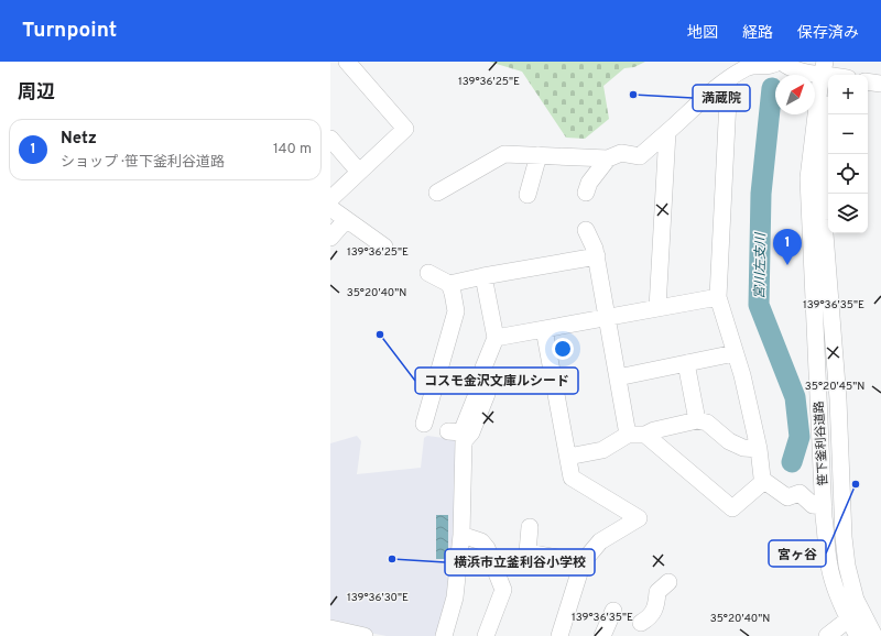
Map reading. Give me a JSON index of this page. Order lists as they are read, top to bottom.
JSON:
{
  "streets": {
    "street": ["笹下釜利谷道路"]
  },
  "water": ["宮川左支川"],
  "places": [
    "満蔵院",
    "コスモ金沢文庫ルシード",
    "宮ヶ谷",
    "横浜市立釜利谷小学校"
  ],
  "north": "top right",
  "page": {
    "header": "Turnpoint",
    "nav": ["地図", "経路", "保存済み"],
    "heading": "周辺",
    "map_buttons": ["+", "−"],
    "list": [
      {
        "mark": "1",
        "name": "Netz",
        "note": "ショップ · 笹下釜利谷道路",
        "value": "140 m"
      }
    ],
    "pins": "1"
  },
  "coordinates": [
    "139°36'25\"E",
    "35°20'40\"N",
    "139°36'35\"E",
    "35°20'45\"N",
    "139°36'30\"E"
  ]
}
